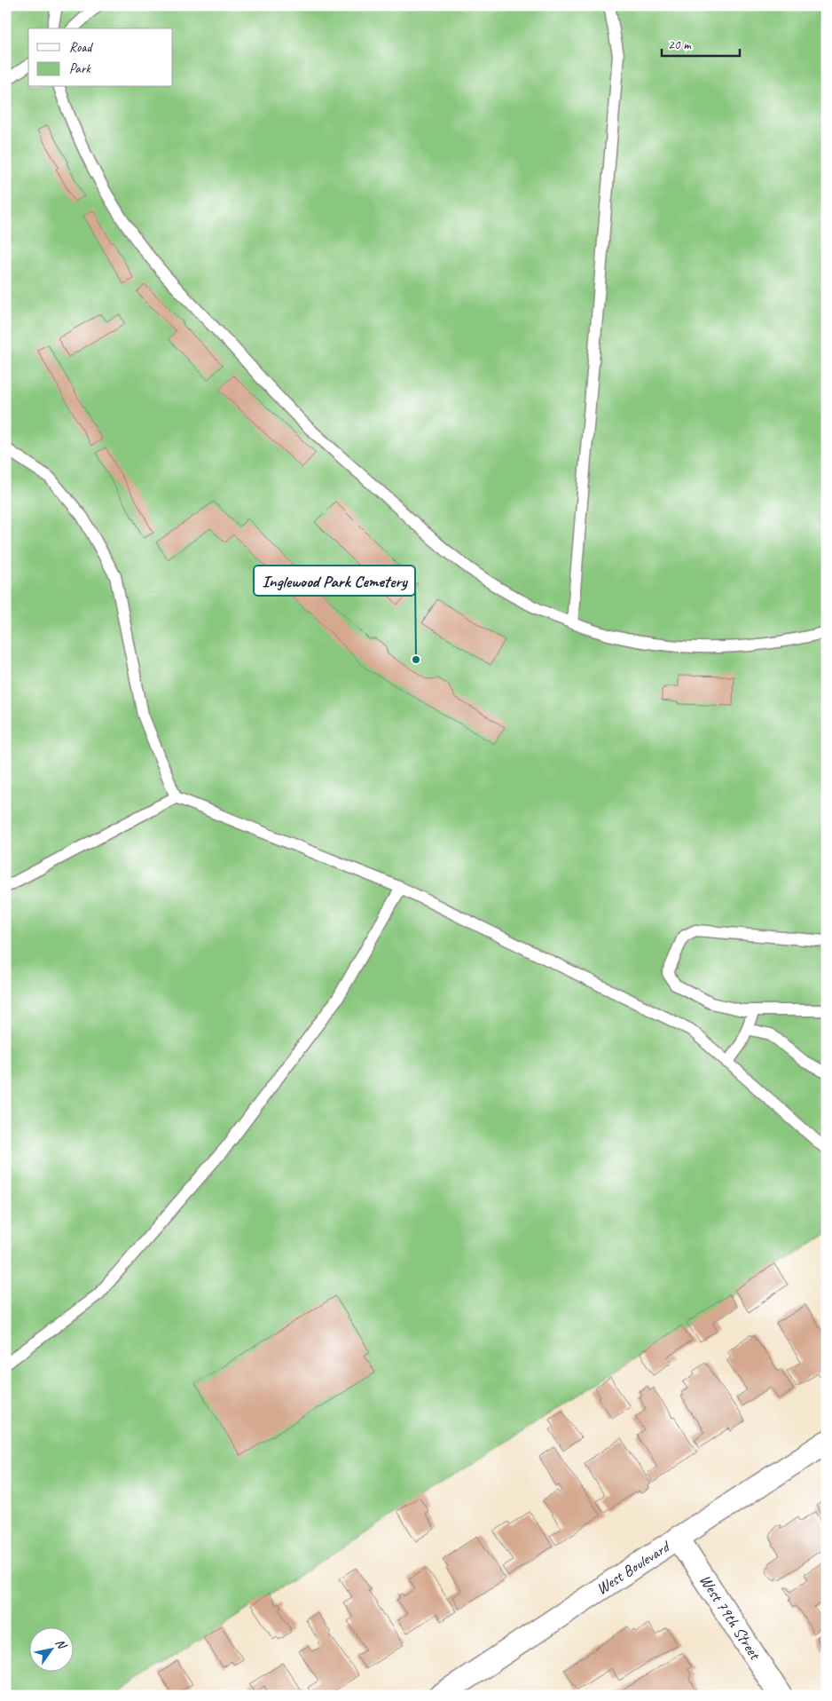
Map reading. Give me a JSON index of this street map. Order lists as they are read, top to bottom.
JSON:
{
  "streets": {
    "street": ["West Boulevard", "West 79th Street"]
  },
  "crossings": [
    ["West Boulevard", "West 79th Street"]
  ],
  "places": ["Inglewood Park Cemetery"],
  "legend": ["Road", "Park"],
  "scale_bar": "20 m",
  "north": "top right"
}
